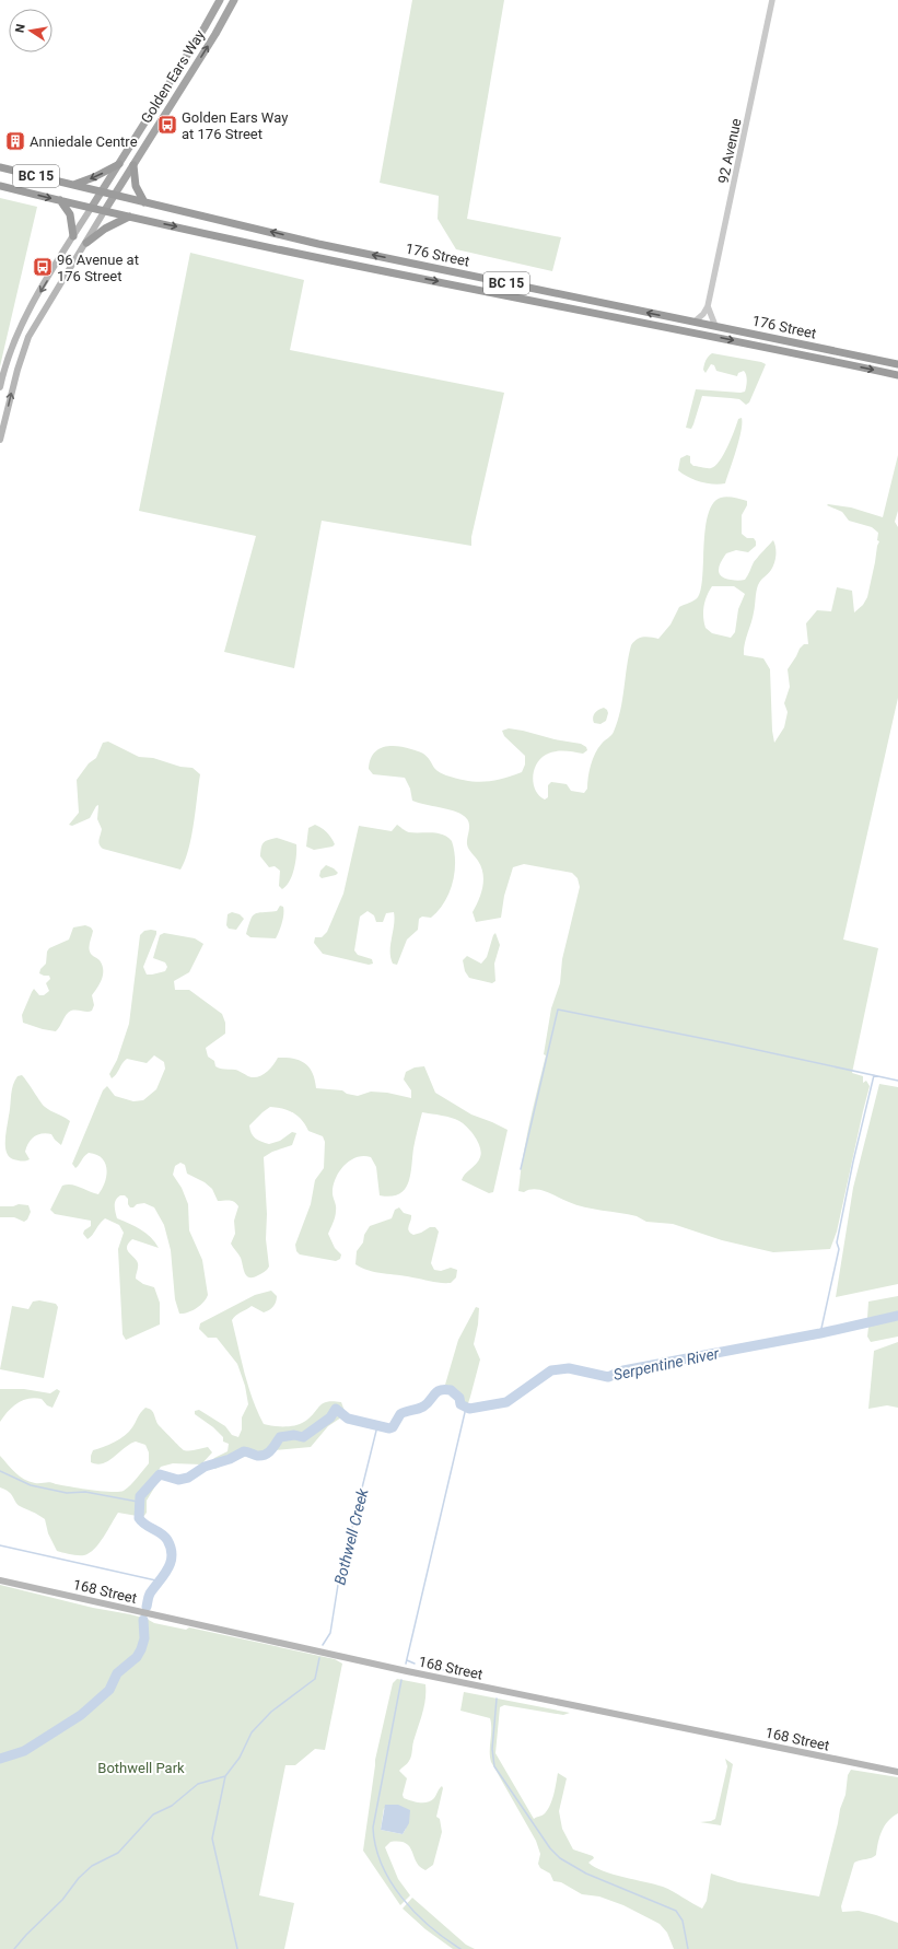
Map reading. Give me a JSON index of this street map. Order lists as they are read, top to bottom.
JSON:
{
  "streets": {
    "highway": ["BC 15", "176 Street"],
    "main road": ["Golden Ears Way", "168 Street"],
    "street": ["92 Avenue"]
  },
  "crossings": [
    ["Golden Ears Way", "176 Street"]
  ],
  "water": ["Serpentine River", "Bothwell Creek"],
  "parks": ["Bothwell Park"],
  "places": {
    "bus stop": ["Golden Ears Way at 176 Street", "96 Avenue at 176 Street"],
    "building": ["Anniedale Centre"]
  },
  "north": "left"
}
